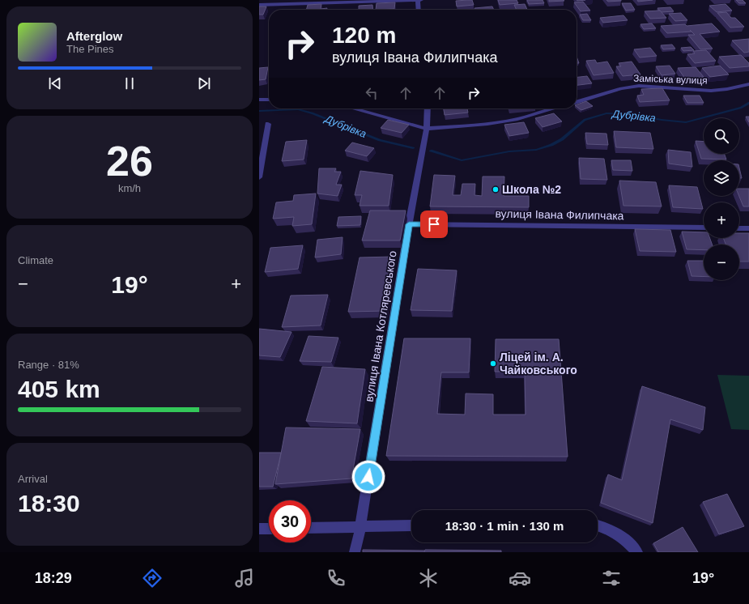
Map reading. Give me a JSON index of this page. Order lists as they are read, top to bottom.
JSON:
{
  "streets": {
    "street": ["Заміська вулиця", "вулиця Івана Филипчака", "вулиця Івана Котляревського"]
  },
  "crossings": [
    ["вулиця Івана Филипчака", "вулиця Івана Котляревського"]
  ],
  "water": ["Дубрівка"],
  "places": ["Школа №2", "Ліцей ім. А. Чайковського"],
  "page": {
    "turn": ["120 m", "вулиця Івана Филипчака"],
    "song": ["Afterglow", "The Pines"],
    "tile": [
      ["26", "km/h"],
      "Climate",
      ["Range · 81%", "405 km"],
      ["Arrival", "18:30"]
    ],
    "map_buttons": ["+", "−"],
    "heat": ["−", "19°", "+"],
    "limit": "30",
    "trip": "18:30 · 1 min · 130 m",
    "tabs": ["18:29", "19°"]
  }
}
